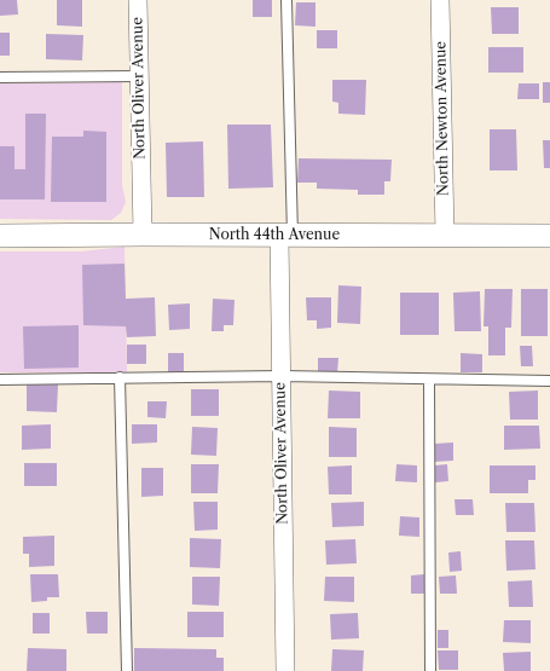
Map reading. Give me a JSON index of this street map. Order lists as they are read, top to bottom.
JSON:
{
  "streets": {
    "street": ["North Oliver Avenue", "North Newton Avenue", "North 44th Avenue"]
  },
  "crossings": [
    ["North Oliver Avenue", "North 44th Avenue"],
    ["North Newton Avenue", "North 44th Avenue"]
  ]
}
